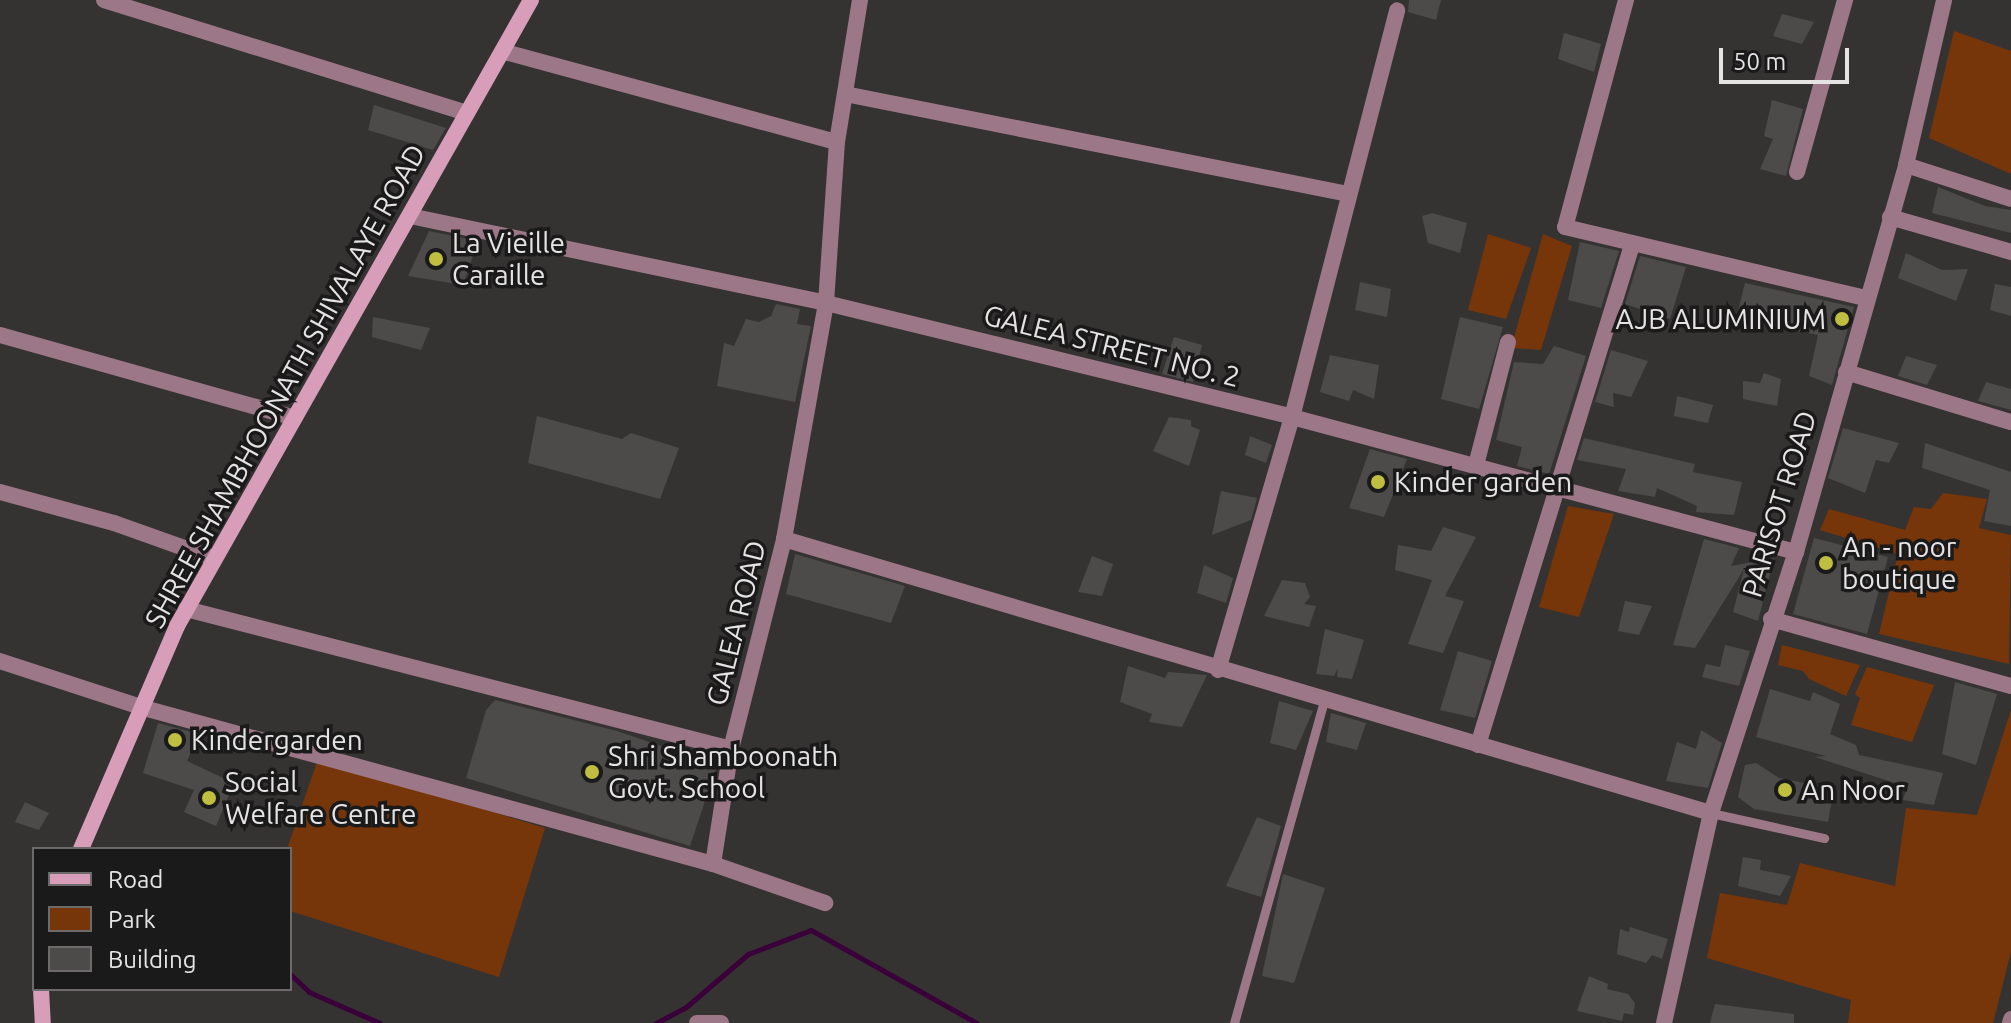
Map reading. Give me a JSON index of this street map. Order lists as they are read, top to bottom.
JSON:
{
  "streets": {
    "street": [
      "GALEA STREET NO. 2",
      "SHREE SHAMBHOONATH SHIVALAYE ROAD",
      "PARISOT ROAD",
      "GALEA ROAD"
    ]
  },
  "crossings": [
    ["GALEA STREET NO. 2", "SHREE SHAMBHOONATH SHIVALAYE ROAD"],
    ["GALEA STREET NO. 2", "PARISOT ROAD"],
    ["GALEA STREET NO. 2", "GALEA ROAD"]
  ],
  "places": [
    "La Vieille Caraille",
    "AJB ALUMINIUM",
    "Kinder garden",
    "An - noor boutique",
    "Kindergarden",
    "Shri Shamboonath Govt. School",
    "An Noor",
    "Social Welfare Centre"
  ],
  "legend": ["Road", "Park", "Building"],
  "scale_bar": "50 m"
}
